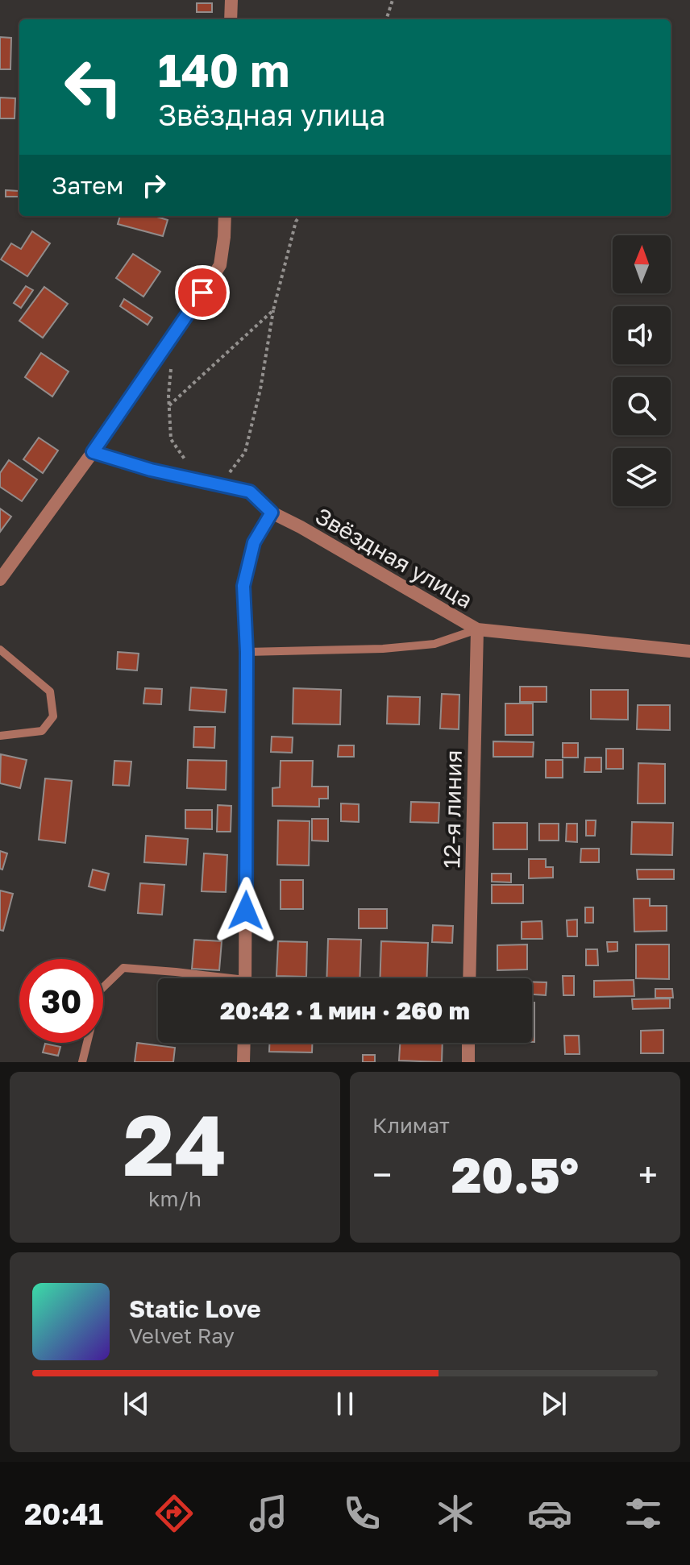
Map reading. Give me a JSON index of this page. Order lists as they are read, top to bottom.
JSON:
{
  "streets": {
    "street": ["Звёздная улица", "12-я линия"]
  },
  "crossings": [
    ["Звёздная улица", "12-я линия"]
  ],
  "north": "top",
  "page": {
    "turn": ["140 m", "Звёздная улица"],
    "then": "Затем",
    "limit": "30",
    "trip": "20:42 · 1 мин · 260 m",
    "tile": [
      ["24", "km/h"],
      "Климат"
    ],
    "heat": ["−", "20.5°", "+"],
    "song": ["Static Love", "Velvet Ray"],
    "tabs": "20:41"
  }
}
